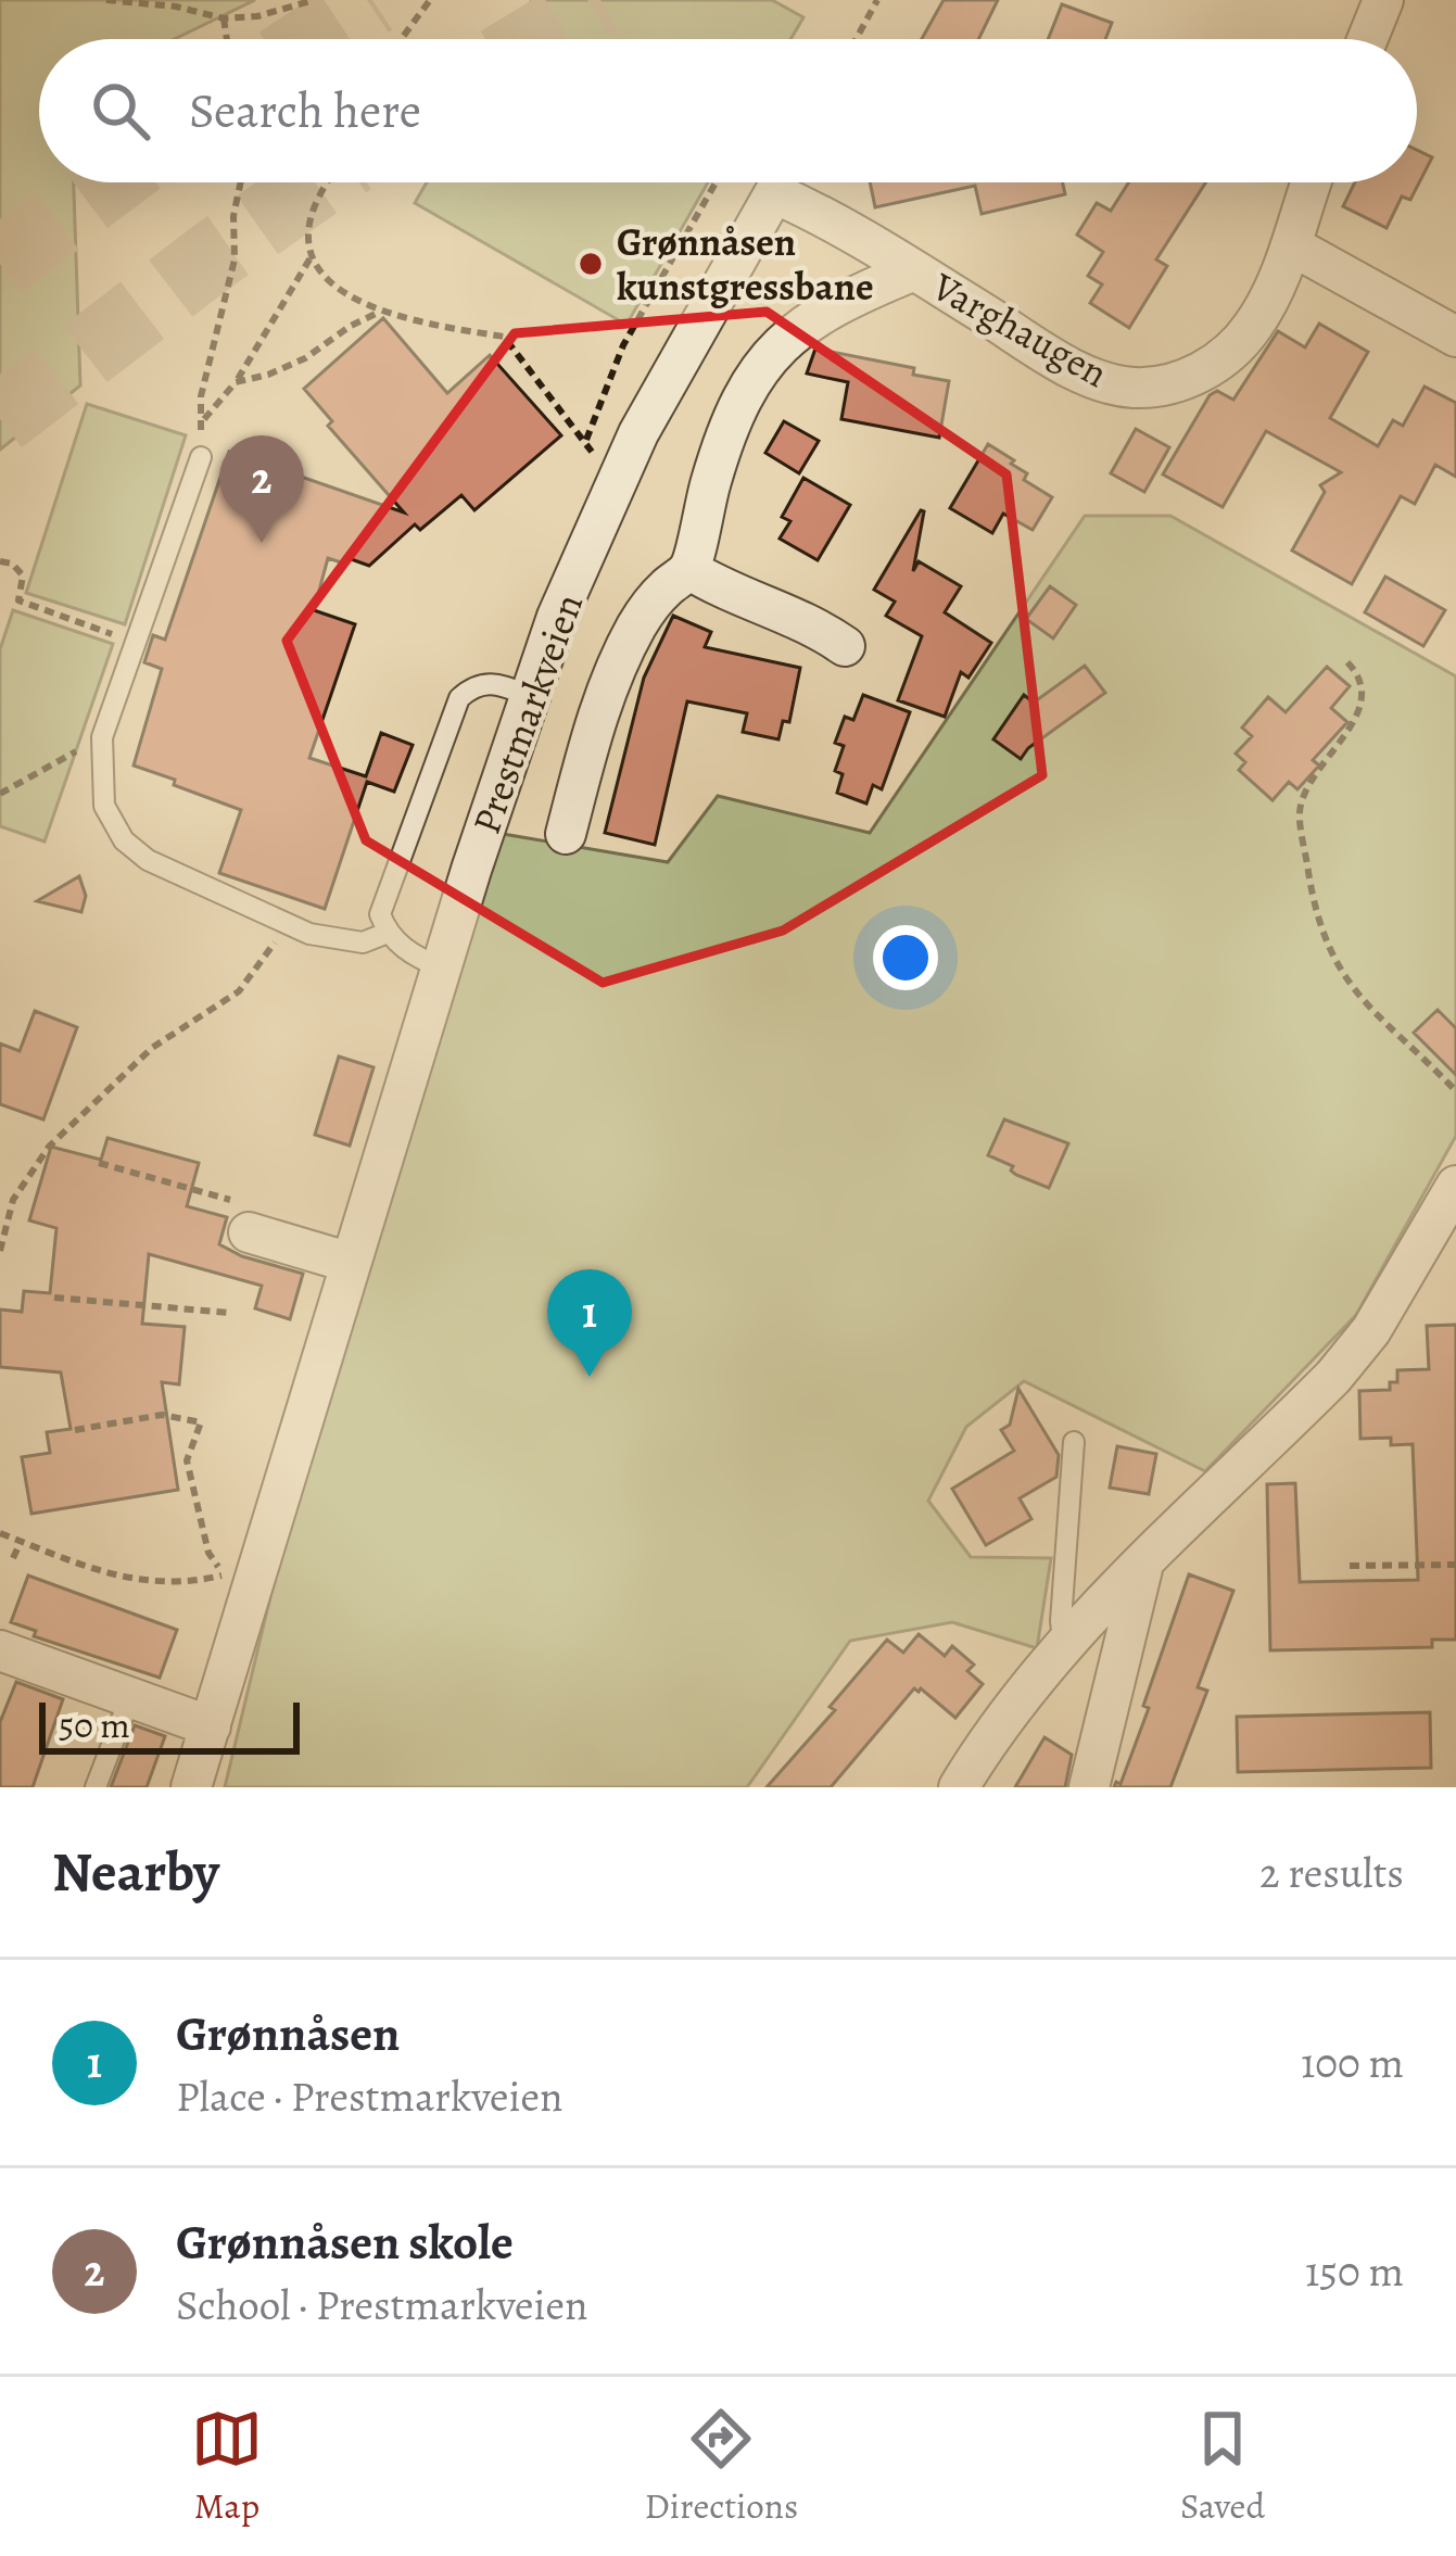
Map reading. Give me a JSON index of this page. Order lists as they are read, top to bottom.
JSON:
{
  "streets": {
    "street": ["Varghaugen", "Prestmarkveien"]
  },
  "crossings": [
    ["Varghaugen", "Prestmarkveien"]
  ],
  "places": ["Grønnåsen kunstgressbane"],
  "scale_bar": "50 m",
  "page": {
    "search": "Search here",
    "pins": ["2", "1"],
    "scale": "50 m",
    "heading": ["Nearby", "2 results"],
    "list": [
      {
        "mark": "1",
        "name": "Grønnåsen",
        "note": "Place · Prestmarkveien",
        "value": "100 m"
      },
      {
        "mark": "2",
        "name": "Grønnåsen skole",
        "note": "School · Prestmarkveien",
        "value": "150 m"
      }
    ],
    "nav": ["Map", "Directions", "Saved"]
  }
}
